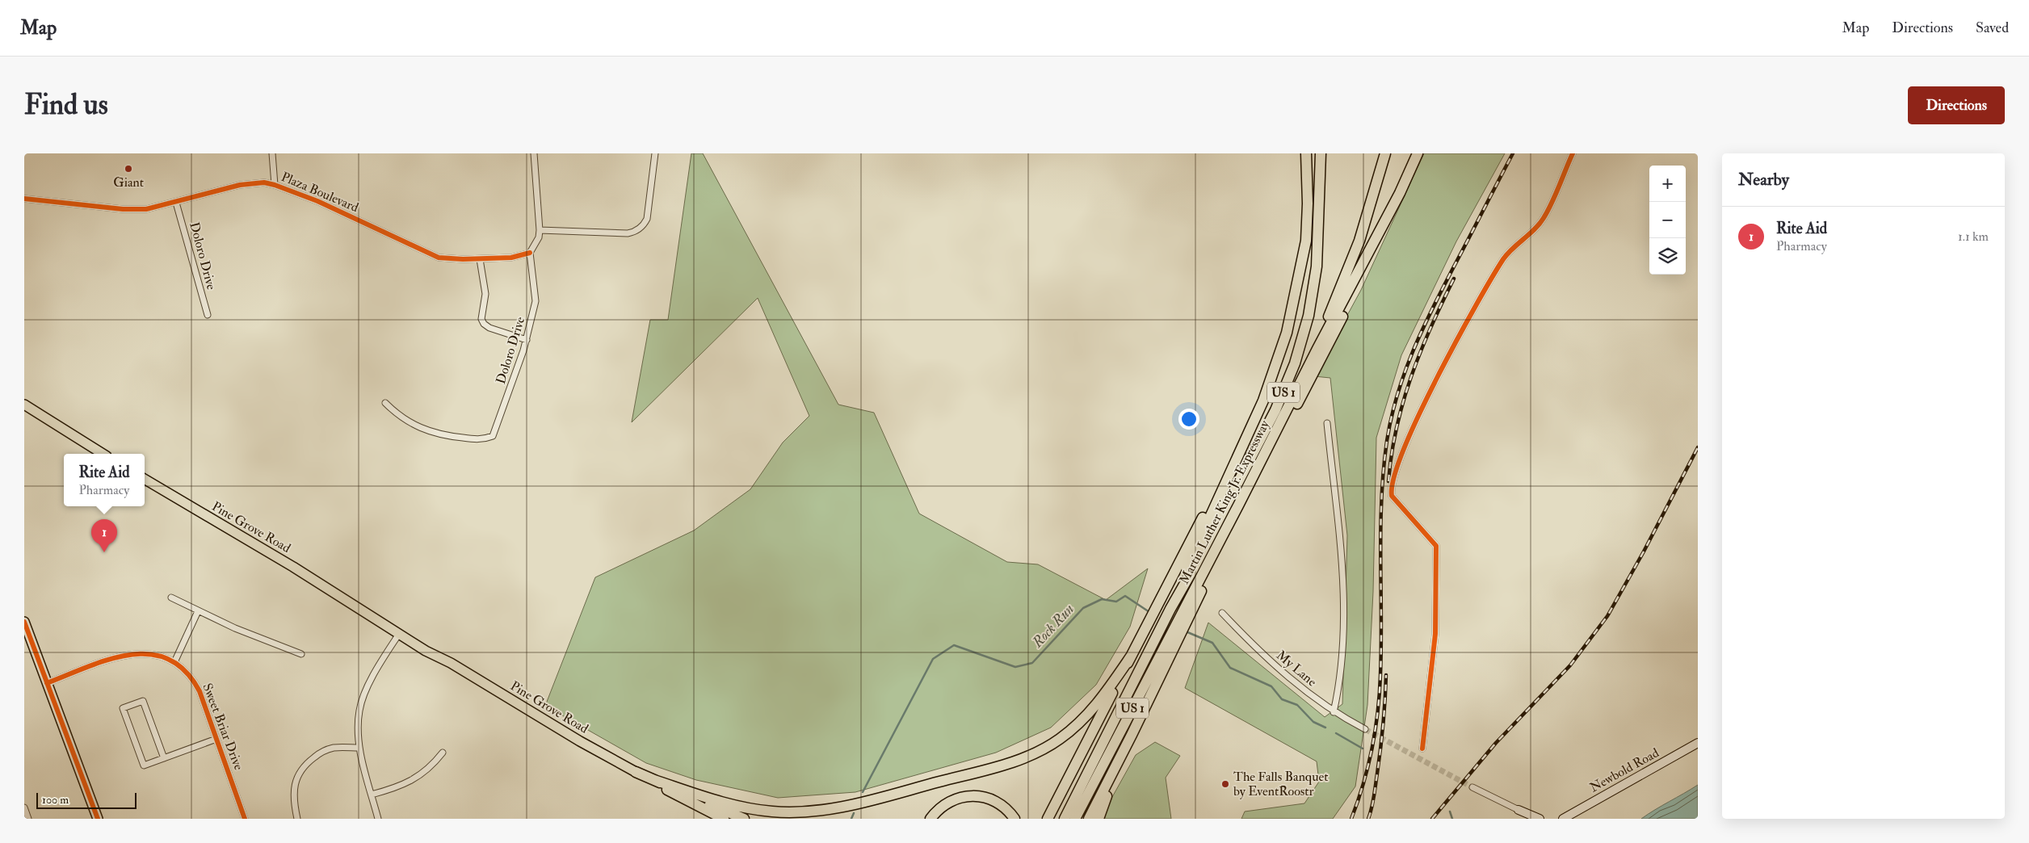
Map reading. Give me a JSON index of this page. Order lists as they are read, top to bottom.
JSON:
{
  "streets": {
    "highway": ["US 1", "Martin Luther King Jr. Expressway", "Pine Grove Road"],
    "main road": ["Newbold Road"],
    "street": [
      "Plaza Boulevard",
      "Doloro Drive",
      "My Lane",
      "Sweet Briar Drive"
    ]
  },
  "crossings": [
    ["Plaza Boulevard", "Doloro Drive"],
    ["US 1", "Martin Luther King Jr. Expressway"]
  ],
  "water": ["Rock Run"],
  "places": ["Giant", "The Falls Banquet by EventRoostr"],
  "scale_bar": "100 m",
  "page": {
    "header": "Map",
    "nav": ["Map", "Directions", "Saved"],
    "buttons": "Directions",
    "title": "Find us",
    "heading": "Nearby",
    "map_buttons": ["+", "−"],
    "list": [
      {
        "mark": "1",
        "name": "Rite Aid",
        "note": "Pharmacy",
        "value": "1.1 km"
      }
    ],
    "popup": ["Rite Aid", "Pharmacy"],
    "pins": "1",
    "scale": "100 m"
  }
}
